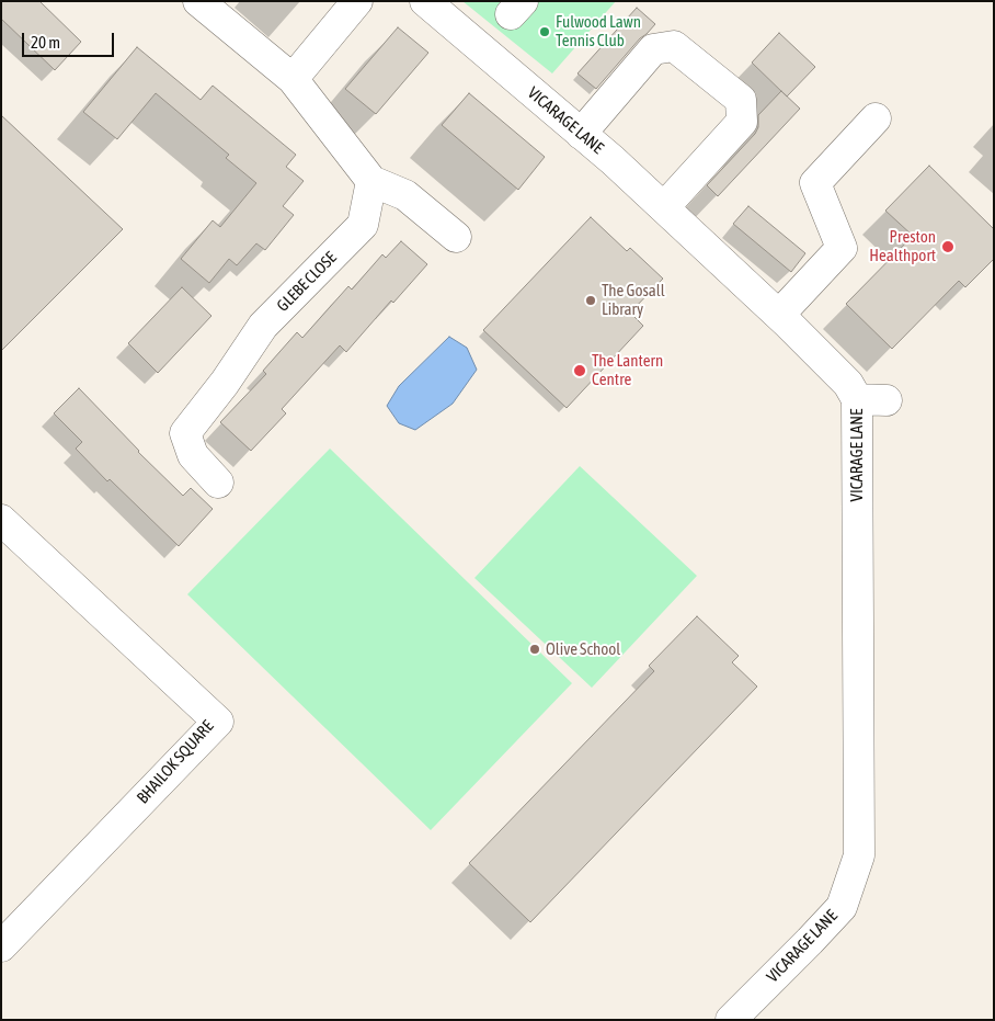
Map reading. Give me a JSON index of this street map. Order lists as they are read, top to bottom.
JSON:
{
  "streets": {
    "street": ["VICARAGE LANE", "GLEBE CLOSE", "BHAILOK SQUARE"]
  },
  "places": [
    "Fulwood Lawn Tennis Club",
    "Preston Healthport",
    "The Gosall Library",
    "The Lantern Centre",
    "Olive School"
  ],
  "scale_bar": "20 m"
}
